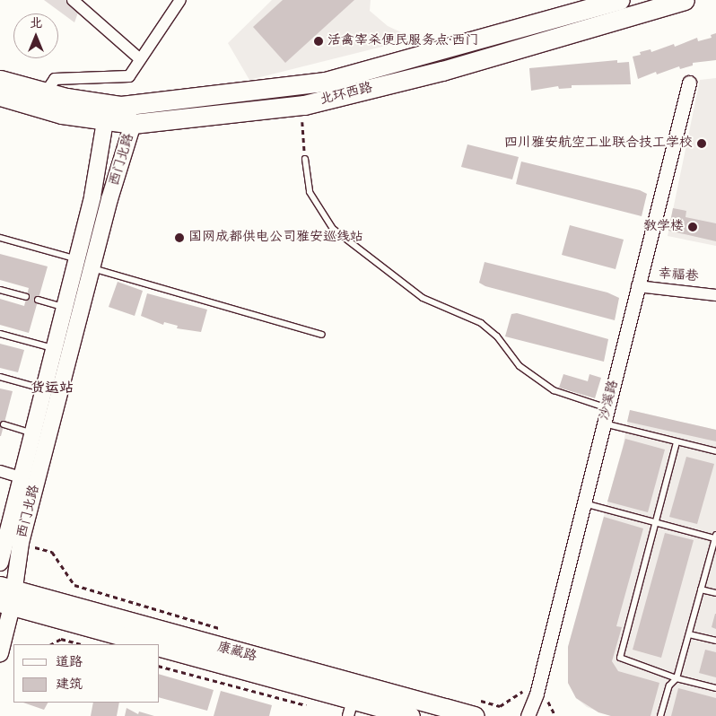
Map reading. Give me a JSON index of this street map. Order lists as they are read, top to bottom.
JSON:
{
  "streets": {
    "highway": ["北环西路"],
    "main road": ["西门北路", "康藏路"],
    "street": ["幸福巷", "沙溪路"]
  },
  "crossings": [
    ["北环西路", "西门北路"],
    ["西门北路", "康藏路"],
    ["幸福巷", "沙溪路"]
  ],
  "districts": ["货运站"],
  "places": [
    "活禽宰杀便民服务点·西门",
    "四川雅安航空工业联合技工学校",
    "教学楼",
    "国网成都供电公司雅安巡线站"
  ],
  "legend": ["道路", "建筑"],
  "north": "top"
}
